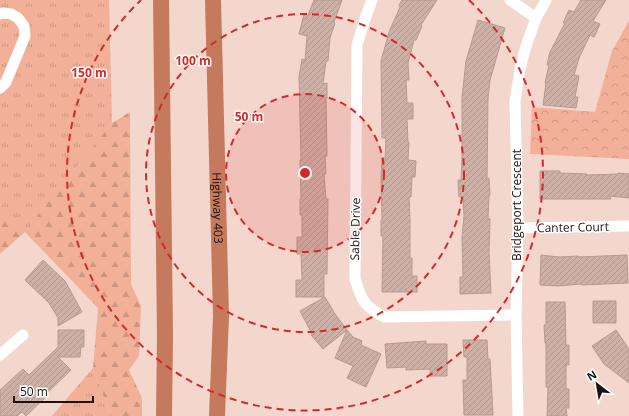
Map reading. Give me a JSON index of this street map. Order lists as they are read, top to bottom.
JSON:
{
  "streets": {
    "highway": ["Highway 403"],
    "street": ["Bridgeport Crescent", "Canter Court", "Sable Drive"]
  },
  "crossings": [
    ["Bridgeport Crescent", "Canter Court"],
    ["Bridgeport Crescent", "Sable Drive"]
  ],
  "scale_bar": "50 m",
  "north": "top left",
  "rings": ["100 m", "150 m", "50 m"]
}
